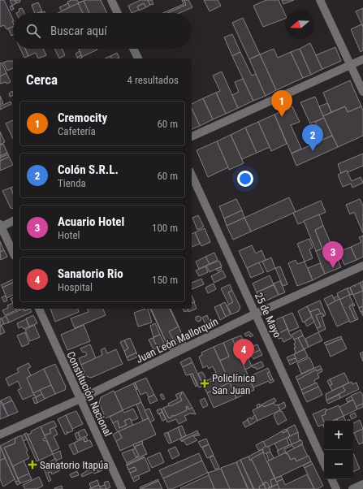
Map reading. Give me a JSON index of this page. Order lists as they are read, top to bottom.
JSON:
{
  "streets": {
    "street": ["25 de Mayo", "Juan León Mallorquín", "Constitución Nacional"]
  },
  "crossings": [
    ["25 de Mayo", "Juan León Mallorquín"],
    ["Juan León Mallorquín", "Constitución Nacional"]
  ],
  "places": {
    "health": ["Policlínica San Juan", "Sanatorio Itapúa"]
  },
  "north": "left",
  "page": {
    "search": "Buscar aquí",
    "heading": ["Cerca", "4 resultados"],
    "pins": [
      "1",
      "2",
      "3",
      "4"
    ],
    "list": [
      {
        "mark": "1",
        "name": "Cremocity",
        "note": "Cafetería",
        "value": "60 m"
      },
      {
        "mark": "2",
        "name": "Colón S.R.L.",
        "note": "Tienda",
        "value": "60 m"
      },
      {
        "mark": "3",
        "name": "Acuario Hotel",
        "note": "Hotel",
        "value": "100 m"
      },
      {
        "mark": "4",
        "name": "Sanatorio Rio",
        "note": "Hospital",
        "value": "150 m"
      }
    ],
    "map_buttons": ["+", "−"]
  }
}
